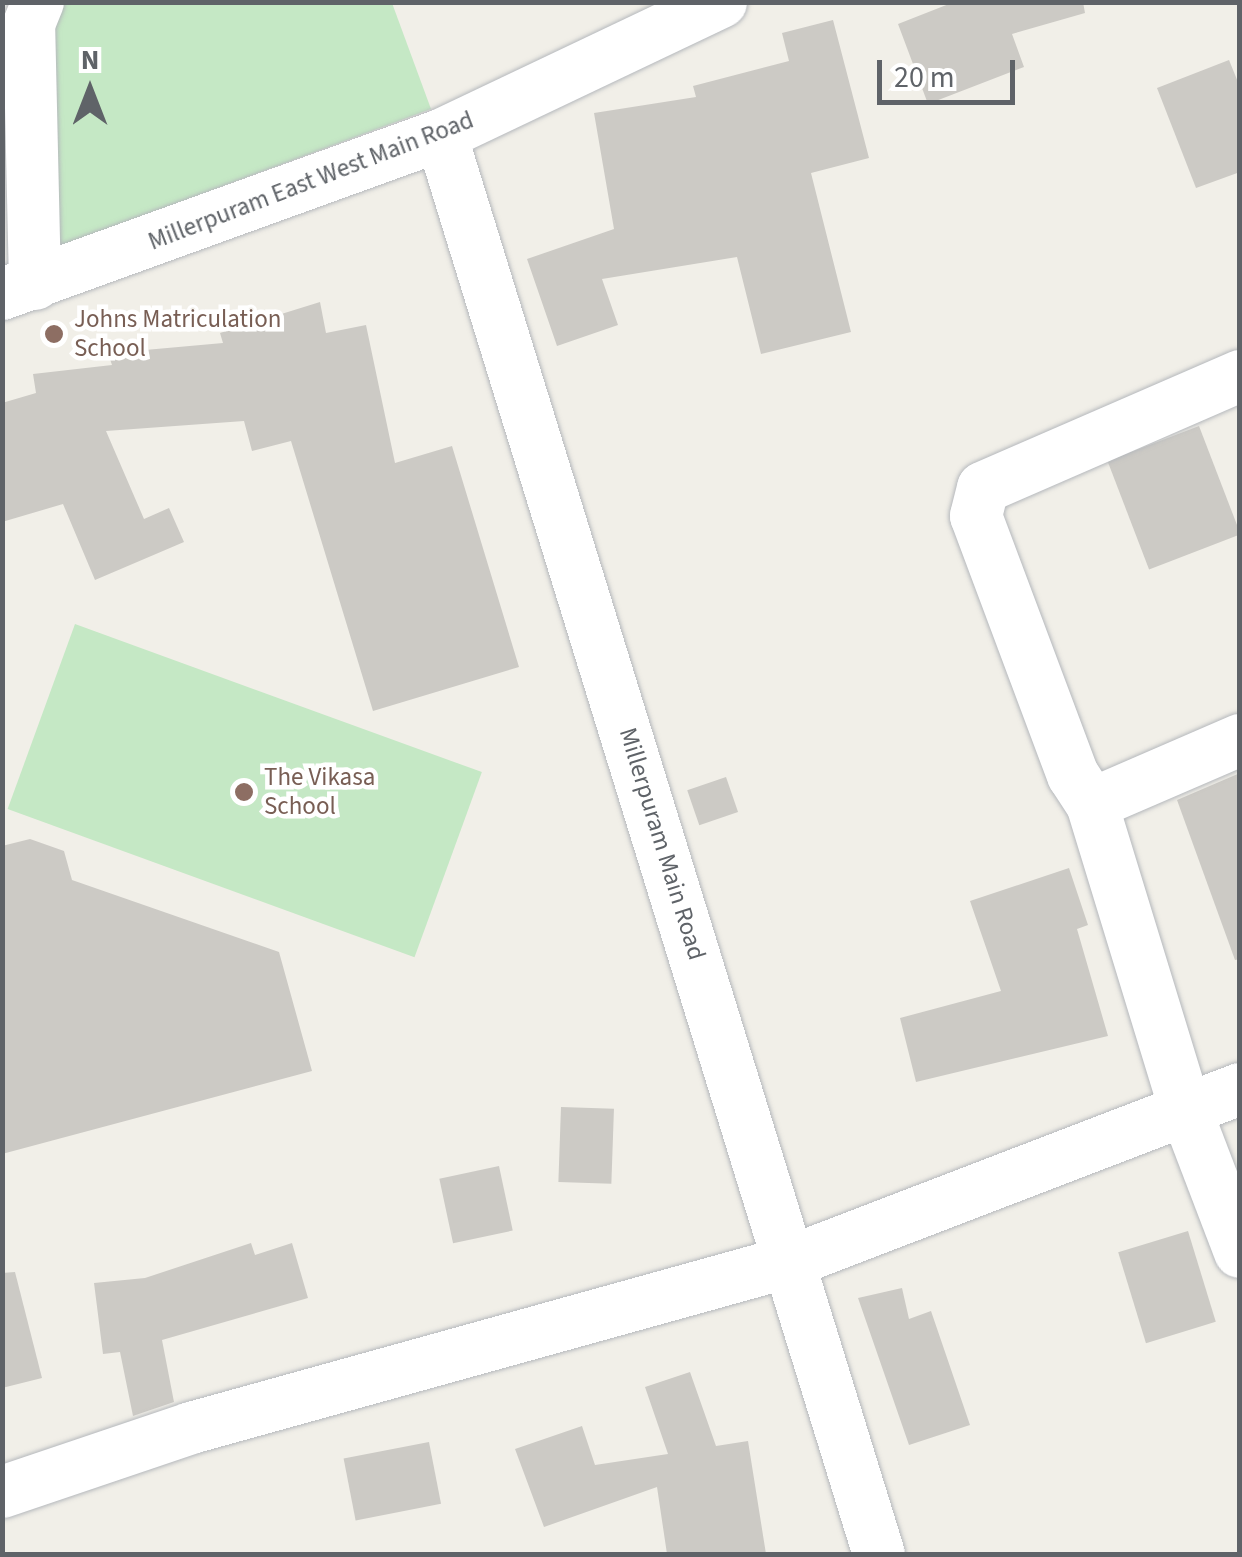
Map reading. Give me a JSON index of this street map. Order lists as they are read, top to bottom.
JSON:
{
  "streets": {
    "street": ["Millerpuram East West Main Road", "Millerpuram Main Road"]
  },
  "crossings": [
    ["Millerpuram East West Main Road", "Millerpuram Main Road"]
  ],
  "places": ["Johns Matriculation School", "The Vikasa School"],
  "scale_bar": "20 m",
  "north": "top"
}
